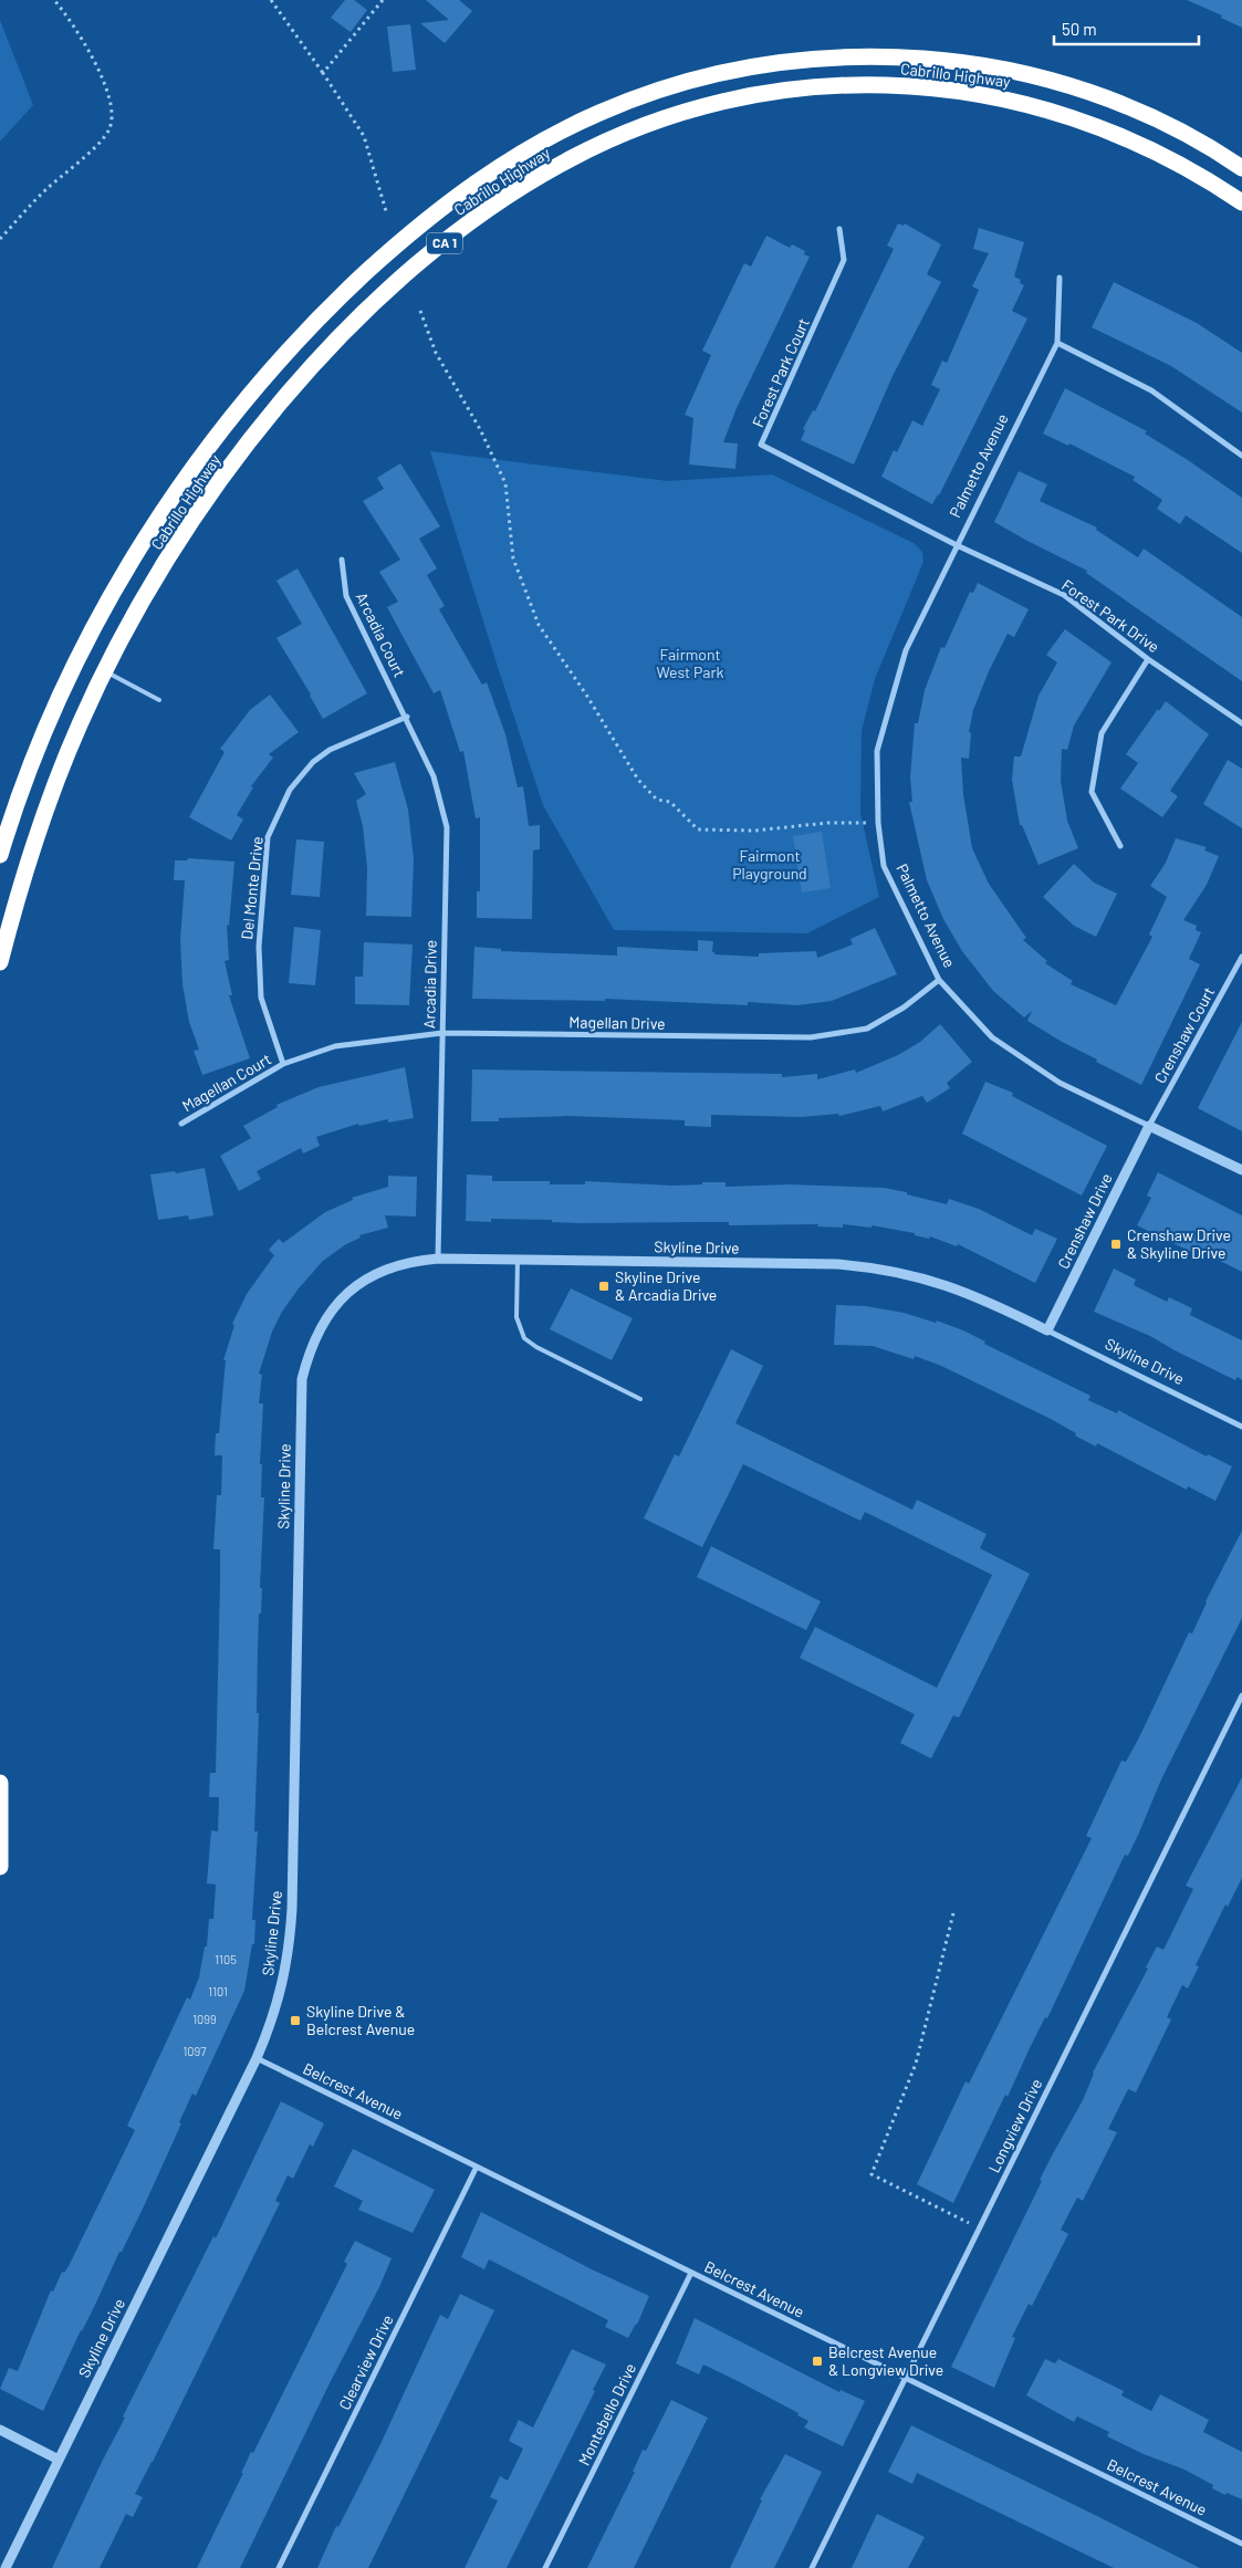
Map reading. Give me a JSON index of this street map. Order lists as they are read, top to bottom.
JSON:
{
  "streets": {
    "highway": ["Cabrillo Highway", "CA 1"],
    "street": [
      "Forest Park Court",
      "Palmetto Avenue",
      "Forest Park Drive",
      "Arcadia Court",
      "Del Monte Drive",
      "Arcadia Drive",
      "Magellan Drive",
      "Crenshaw Court",
      "Magellan Court",
      "Crenshaw Drive",
      "Skyline Drive",
      "Belcrest Avenue",
      "Longview Drive",
      "Clearview Drive",
      "Montebello Drive"
    ]
  },
  "crossings": [
    ["Forest Park Court", "Palmetto Avenue"],
    ["Forest Park Court", "Forest Park Drive"],
    ["Palmetto Avenue", "Forest Park Drive"],
    ["Palmetto Avenue", "Magellan Drive"],
    ["Palmetto Avenue", "Crenshaw Court"],
    ["Palmetto Avenue", "Crenshaw Drive"],
    ["Arcadia Court", "Del Monte Drive"],
    ["Arcadia Court", "Arcadia Drive"],
    ["Del Monte Drive", "Arcadia Drive"],
    ["Del Monte Drive", "Magellan Drive"],
    ["Del Monte Drive", "Magellan Court"],
    ["Arcadia Drive", "Magellan Drive"],
    ["Arcadia Drive", "Skyline Drive"],
    ["Magellan Drive", "Magellan Court"],
    ["Crenshaw Court", "Crenshaw Drive"],
    ["Crenshaw Drive", "Skyline Drive"],
    ["Skyline Drive", "Belcrest Avenue"],
    ["Belcrest Avenue", "Longview Drive"],
    ["Belcrest Avenue", "Clearview Drive"],
    ["Belcrest Avenue", "Montebello Drive"]
  ],
  "parks": ["Fairmont West Park", "Fairmont Playground"],
  "places": {
    "transit": [
      "Crenshaw Drive & Skyline Drive",
      "Skyline Drive & Arcadia Drive",
      "Skyline Drive & Belcrest Avenue",
      "Belcrest Avenue & Longview Drive"
    ]
  },
  "house_numbers": [
    "1105",
    "1101",
    "1099",
    "1097"
  ],
  "scale_bar": "50 m"
}
